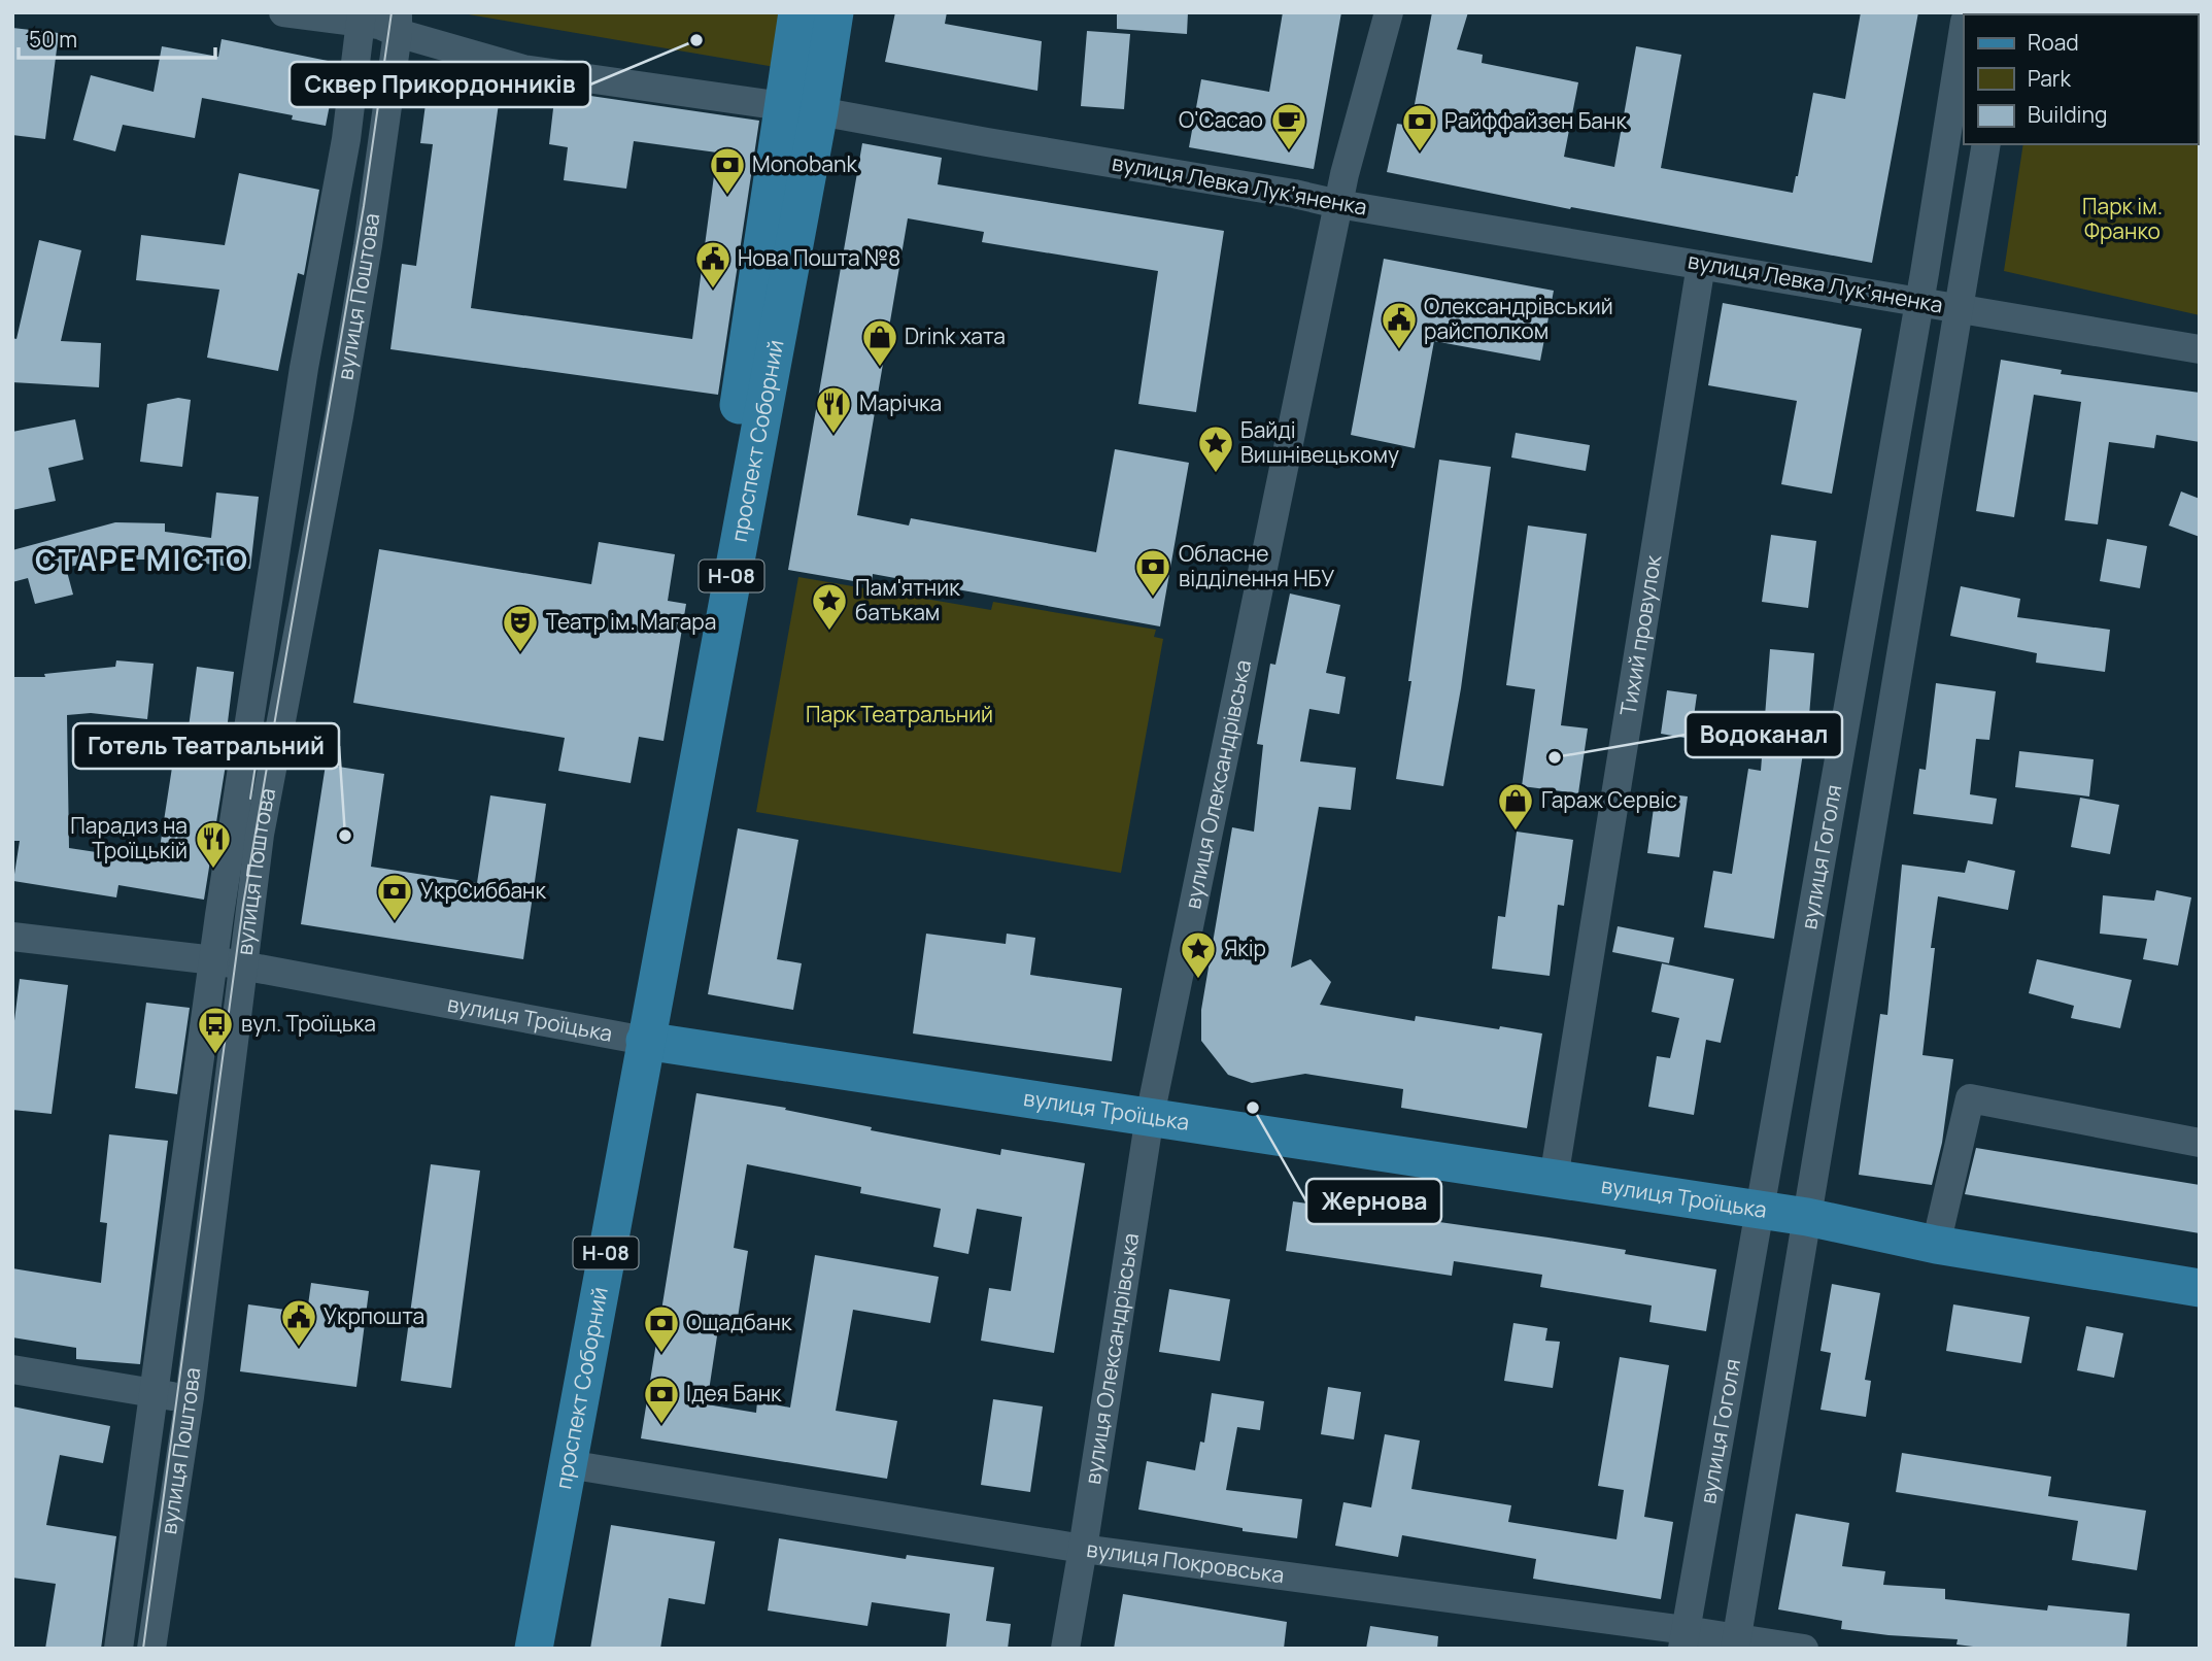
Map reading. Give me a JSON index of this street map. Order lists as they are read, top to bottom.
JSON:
{
  "streets": {
    "main road": ["проспект Соборний", "Н-08", "вулиця Троїцька"],
    "street": [
      "вулиця Левка Лукʼяненка",
      "вулиця Поштова",
      "Тихий провулок",
      "вулиця Олександрівська",
      "вулиця Гоголя",
      "вулиця Покровська"
    ]
  },
  "crossings": [
    ["вулиця Левка Лукʼяненка", "вулиця Поштова"],
    ["вулиця Левка Лукʼяненка", "проспект Соборний"],
    ["вулиця Левка Лукʼяненка", "Тихий провулок"],
    ["вулиця Левка Лукʼяненка", "вулиця Олександрівська"],
    ["вулиця Левка Лукʼяненка", "вулиця Гоголя"],
    ["вулиця Поштова", "вулиця Троїцька"],
    ["проспект Соборний", "вулиця Троїцька"],
    ["проспект Соборний", "вулиця Покровська"],
    ["Тихий провулок", "вулиця Троїцька"],
    ["вулиця Олександрівська", "вулиця Троїцька"],
    ["вулиця Олександрівська", "вулиця Покровська"],
    ["вулиця Гоголя", "вулиця Троїцька"],
    ["вулиця Гоголя", "вулиця Покровська"]
  ],
  "districts": ["СТАРЕ МІСТО"],
  "parks": ["Парк ім. Франко", "Парк Театральний"],
  "places": {
    "other": [
      "Сквер Прикордонників",
      "Водоканал",
      "Готель Театральний",
      "Жернова"
    ],
    "cafe": ["O'Cacao"],
    "bank": [
      "Райффайзен Банк",
      "Monobank",
      "Обласне відділення НБУ",
      "УкрСиббанк",
      "Ощадбанк",
      "Ідея Банк"
    ],
    "public building": ["Нова Пошта №8", "Олександрівський райсполком", "Укрпошта"],
    "shop": ["Drink хата", "Гараж Сервіс"],
    "restaurant": ["Марічка", "Парадиз на Троїцькій"],
    "place": ["Байді Вишнівецькому", "Пам'ятник батькам", "Якір"],
    "theatre": ["Театр ім. Магара"],
    "bus stop": ["вул. Троїцька"]
  },
  "legend": ["Road", "Park", "Building"],
  "scale_bar": "50 m"
}
